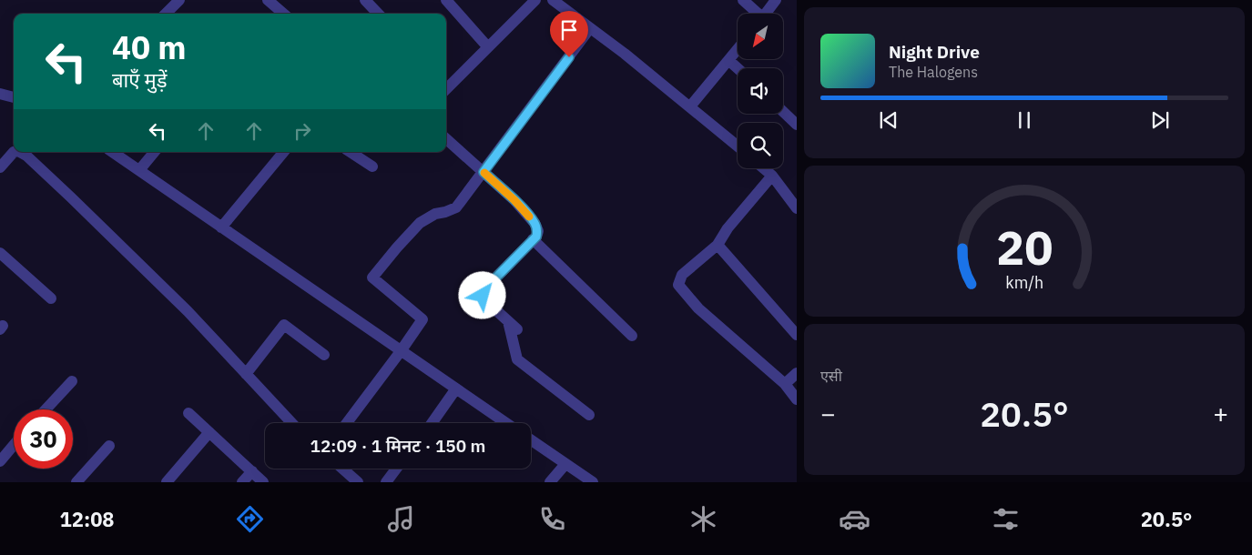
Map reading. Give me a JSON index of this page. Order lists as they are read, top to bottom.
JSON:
{
  "north": "bottom left",
  "page": {
    "turn": ["40 m", "बाएँ मुड़ें"],
    "song": ["Night Drive", "The Halogens"],
    "tile": "एसी",
    "heat": ["−", "20.5°", "+"],
    "limit": "30",
    "trip": "12:09 · 1 मिनट · 150 m",
    "tabs": ["12:08", "20.5°"],
    "gauge": ["20", "km/h"]
  }
}
